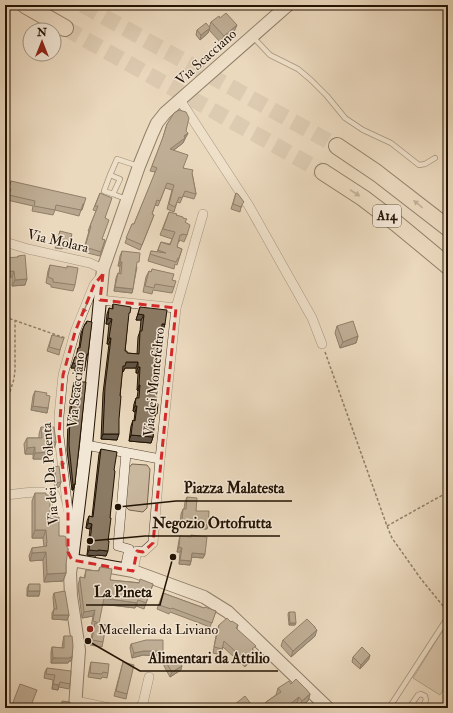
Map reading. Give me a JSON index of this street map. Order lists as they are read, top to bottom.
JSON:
{
  "streets": {
    "highway": ["A14"],
    "street": [
      "Via Scacciano",
      "Via Molara",
      "Via dei Montefeltro",
      "Via dei Da Polenta"
    ]
  },
  "crossings": [
    ["Via Scacciano", "Via Molara"],
    ["Via Scacciano", "Via dei Montefeltro"],
    ["Via Scacciano", "Via dei Da Polenta"],
    ["Via Molara", "Via dei Da Polenta"]
  ],
  "places": [
    "Piazza Malatesta",
    "Negozio Ortofrutta",
    "La Pineta",
    "Macelleria da Liviano",
    "Alimentari da Attilio"
  ],
  "north": "top"
}
